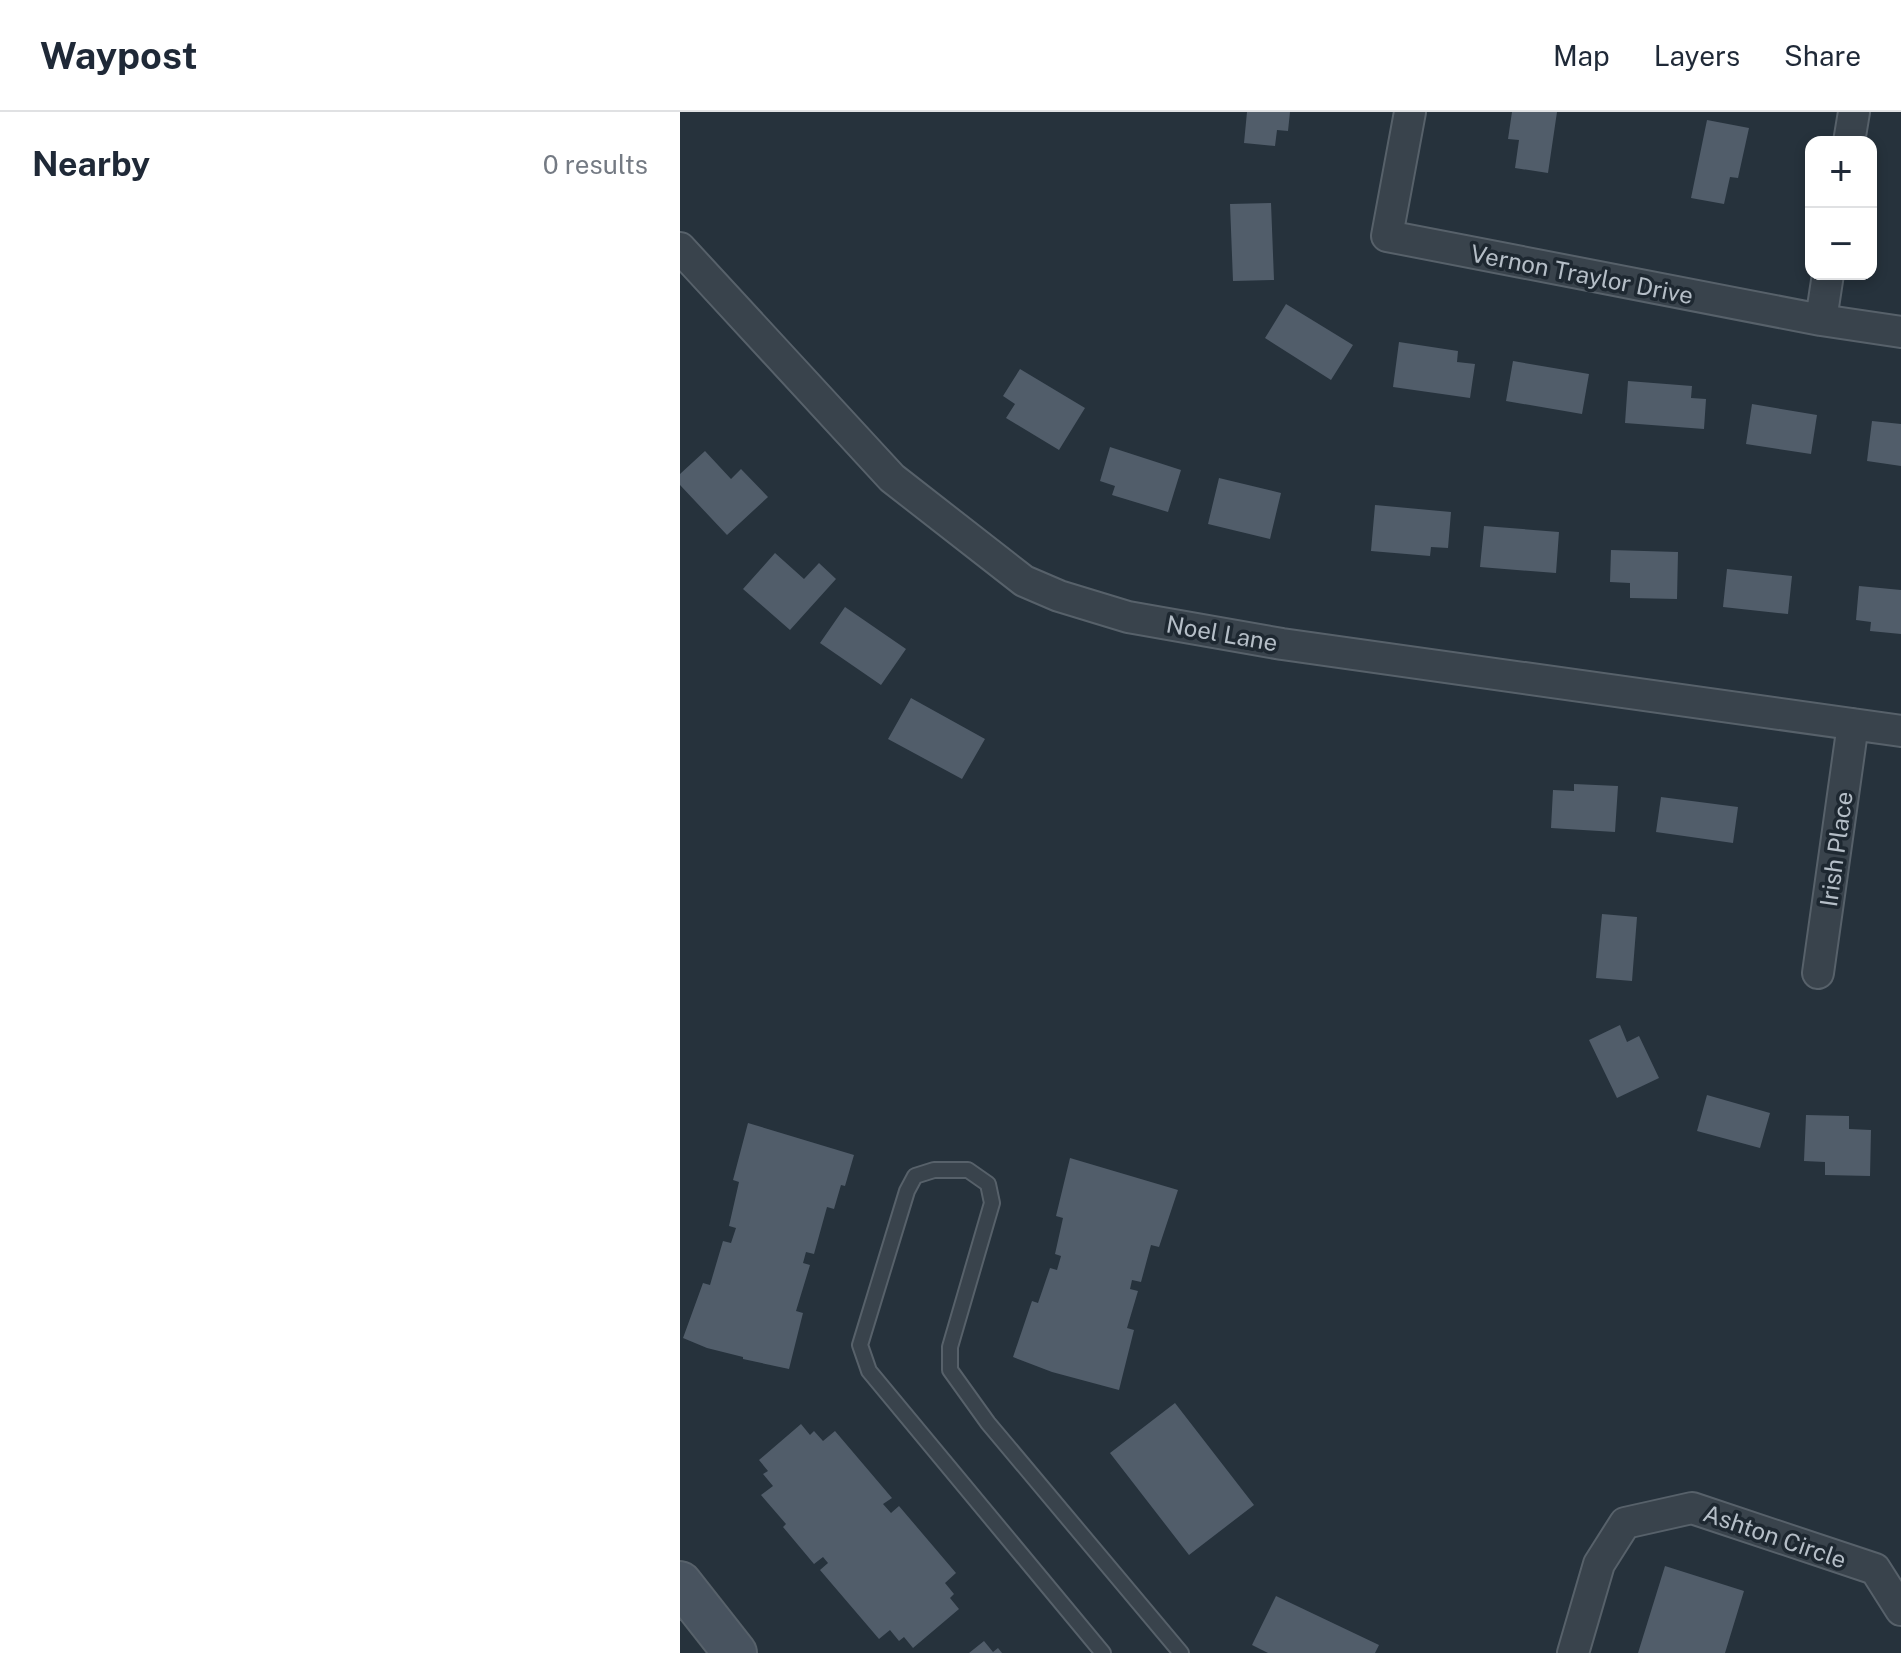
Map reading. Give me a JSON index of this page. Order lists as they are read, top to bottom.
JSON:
{
  "streets": {
    "street": [
      "Vernon Traylor Drive",
      "Noel Lane",
      "Irish Place",
      "Ashton Circle"
    ]
  },
  "crossings": [
    ["Noel Lane", "Irish Place"]
  ],
  "page": {
    "header": "Waypost",
    "nav": ["Map", "Layers", "Share"],
    "heading": ["Nearby", "0 results"],
    "map_buttons": ["+", "−"]
  }
}
